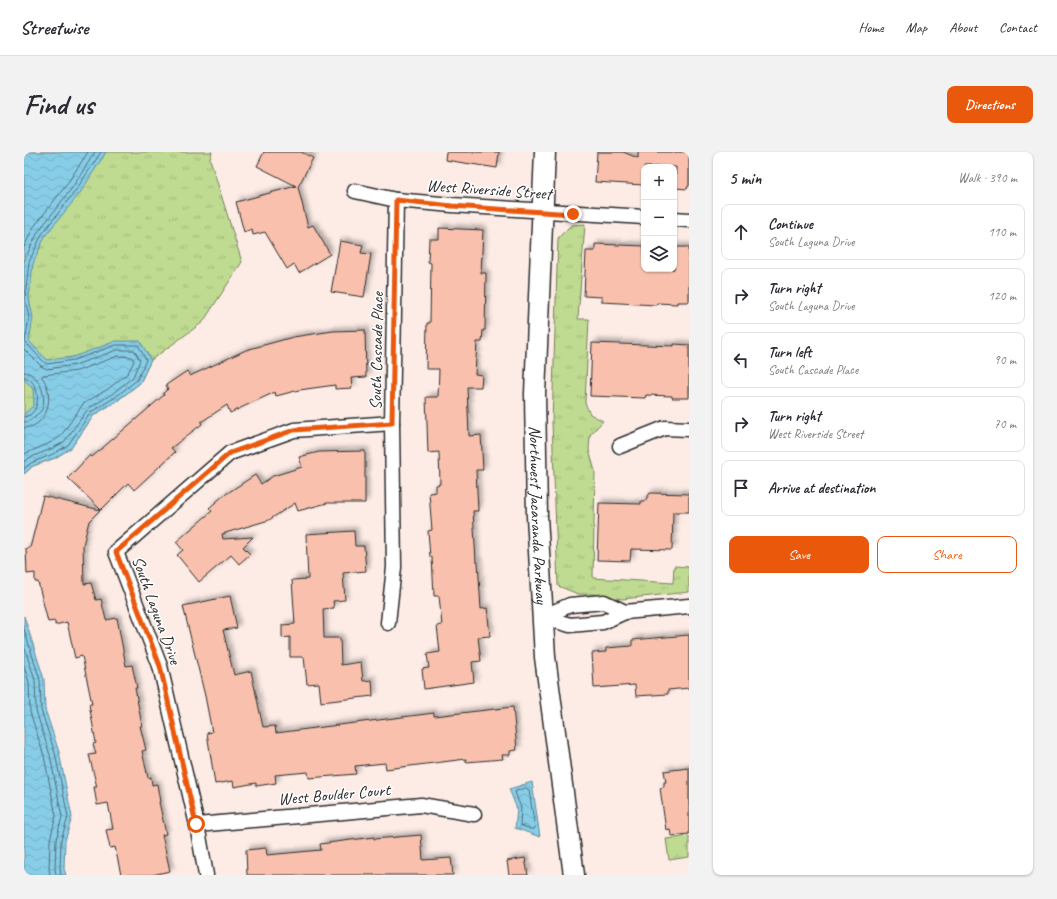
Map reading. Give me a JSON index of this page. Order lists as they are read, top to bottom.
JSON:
{
  "streets": {
    "street": [
      "West Riverside Street",
      "South Cascade Place",
      "Northwest Jacaranda Parkway",
      "South Laguna Drive",
      "West Boulder Court"
    ]
  },
  "crossings": [
    ["West Riverside Street", "South Cascade Place"],
    ["West Riverside Street", "Northwest Jacaranda Parkway"],
    ["South Cascade Place", "South Laguna Drive"],
    ["South Laguna Drive", "West Boulder Court"]
  ],
  "page": {
    "header": "Streetwise",
    "nav": [
      "Home",
      "Map",
      "About",
      "Contact"
    ],
    "buttons": [
      "Directions",
      ["Save", "Share"]
    ],
    "title": "Find us",
    "heading": ["5 min", "Walk · 390 m"],
    "map_buttons": ["+", "−"],
    "list": [
      ["Continue", "South Laguna Drive", "110 m"],
      ["Turn right", "South Laguna Drive", "120 m"],
      ["Turn left", "South Cascade Place", "90 m"],
      ["Turn right", "West Riverside Street", "70 m"],
      "Arrive at destination"
    ]
  }
}
